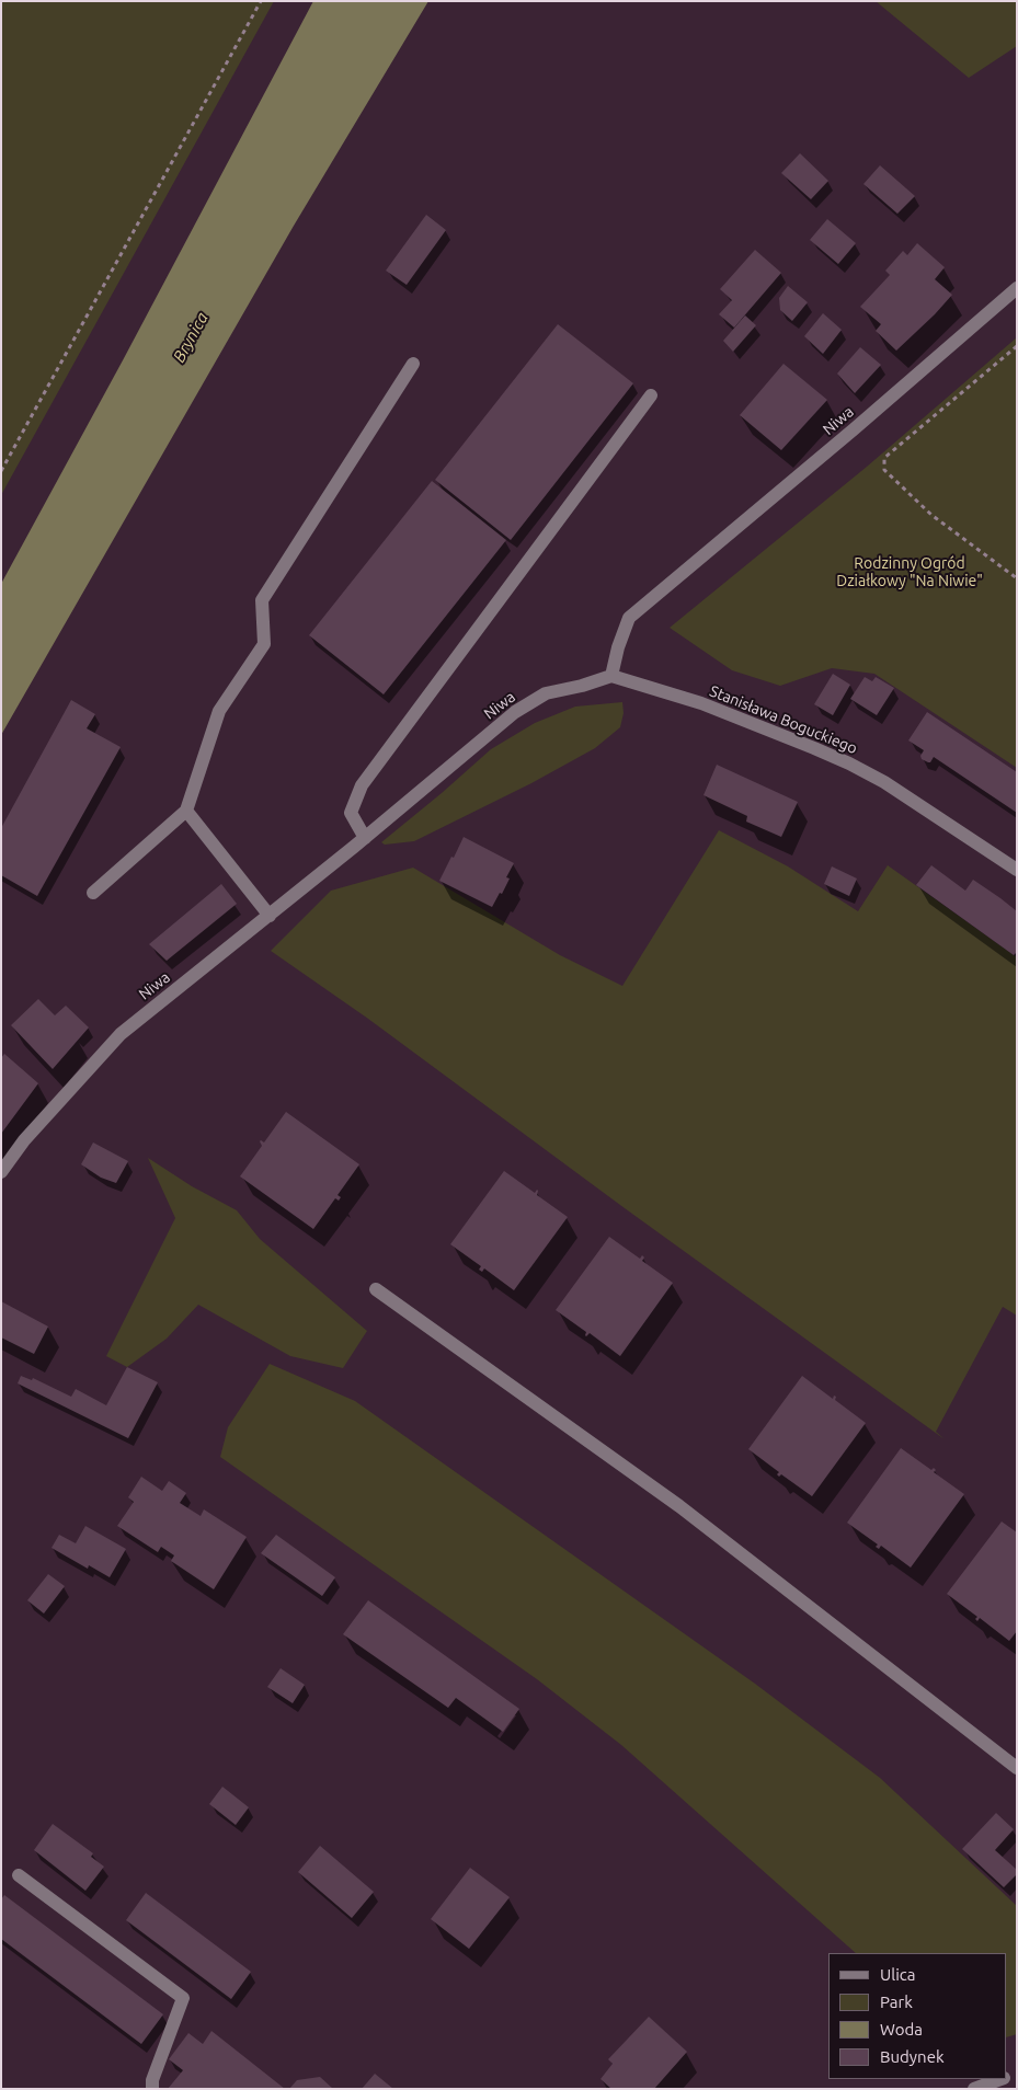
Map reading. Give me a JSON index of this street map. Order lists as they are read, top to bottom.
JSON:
{
  "streets": {
    "street": ["Niwa", "Stanisława Boguckiego"]
  },
  "crossings": [
    ["Niwa", "Stanisława Boguckiego"]
  ],
  "water": ["Brynica"],
  "parks": ["Rodzinny Ogród Działkowy \"Na Niwie\""],
  "legend": [
    "Ulica",
    "Park",
    "Woda",
    "Budynek"
  ]
}
